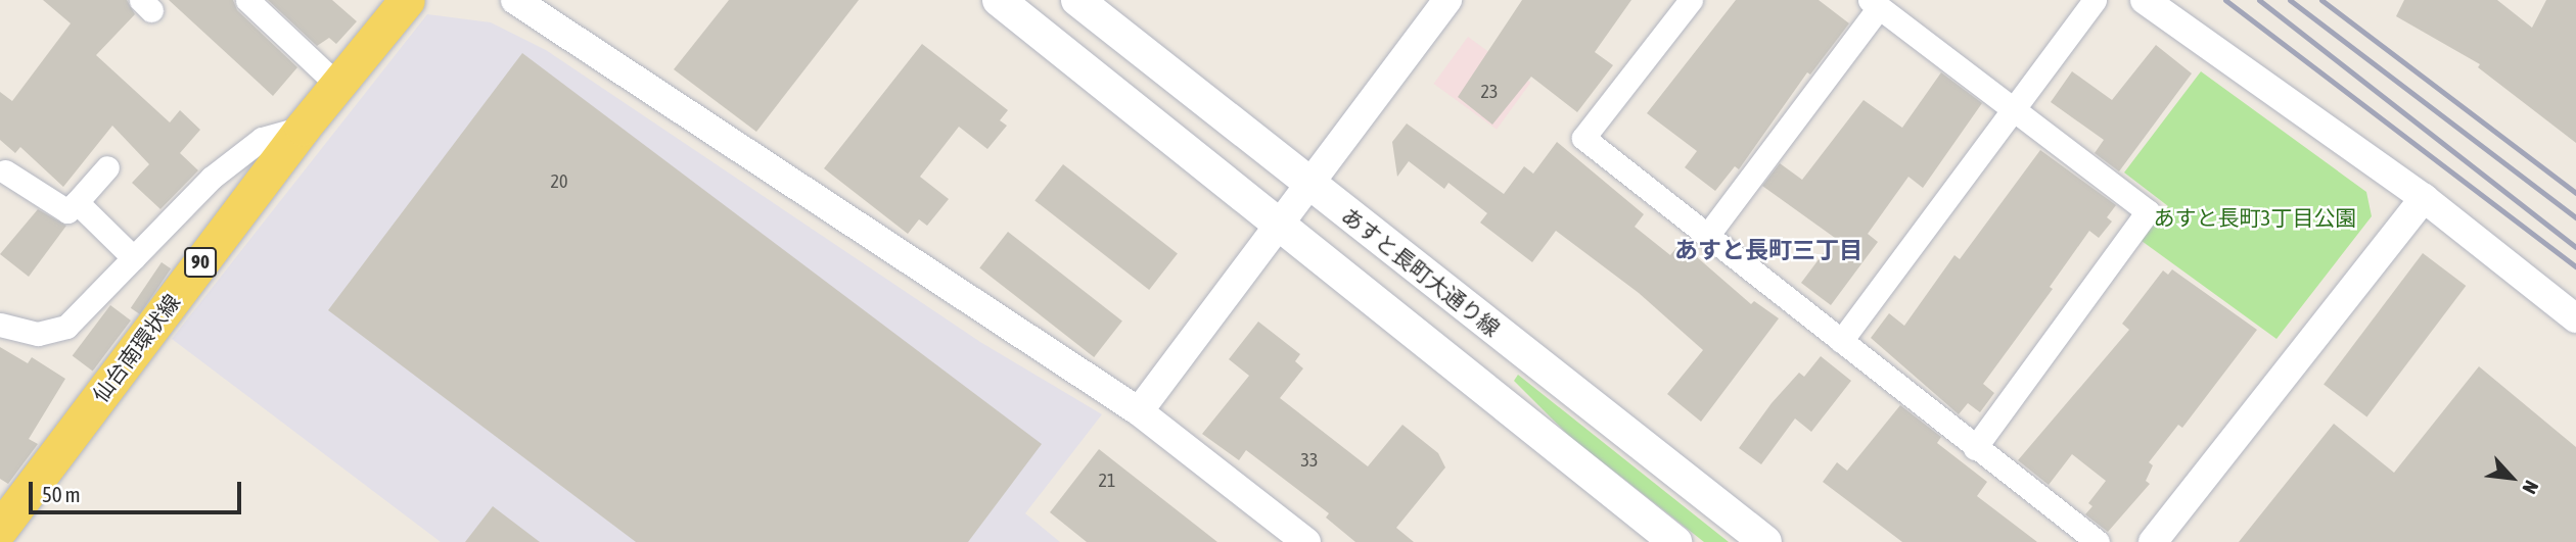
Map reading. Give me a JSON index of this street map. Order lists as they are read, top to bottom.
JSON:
{
  "streets": {
    "main road": ["90", "あすと長町大通り線", "仙台南環状線"]
  },
  "districts": ["あすと長町三丁目"],
  "parks": ["あすと長町3丁目公園"],
  "house_numbers": [
    "23",
    "20",
    "33",
    "21"
  ],
  "scale_bar": "50 m",
  "north": "bottom right"
}
